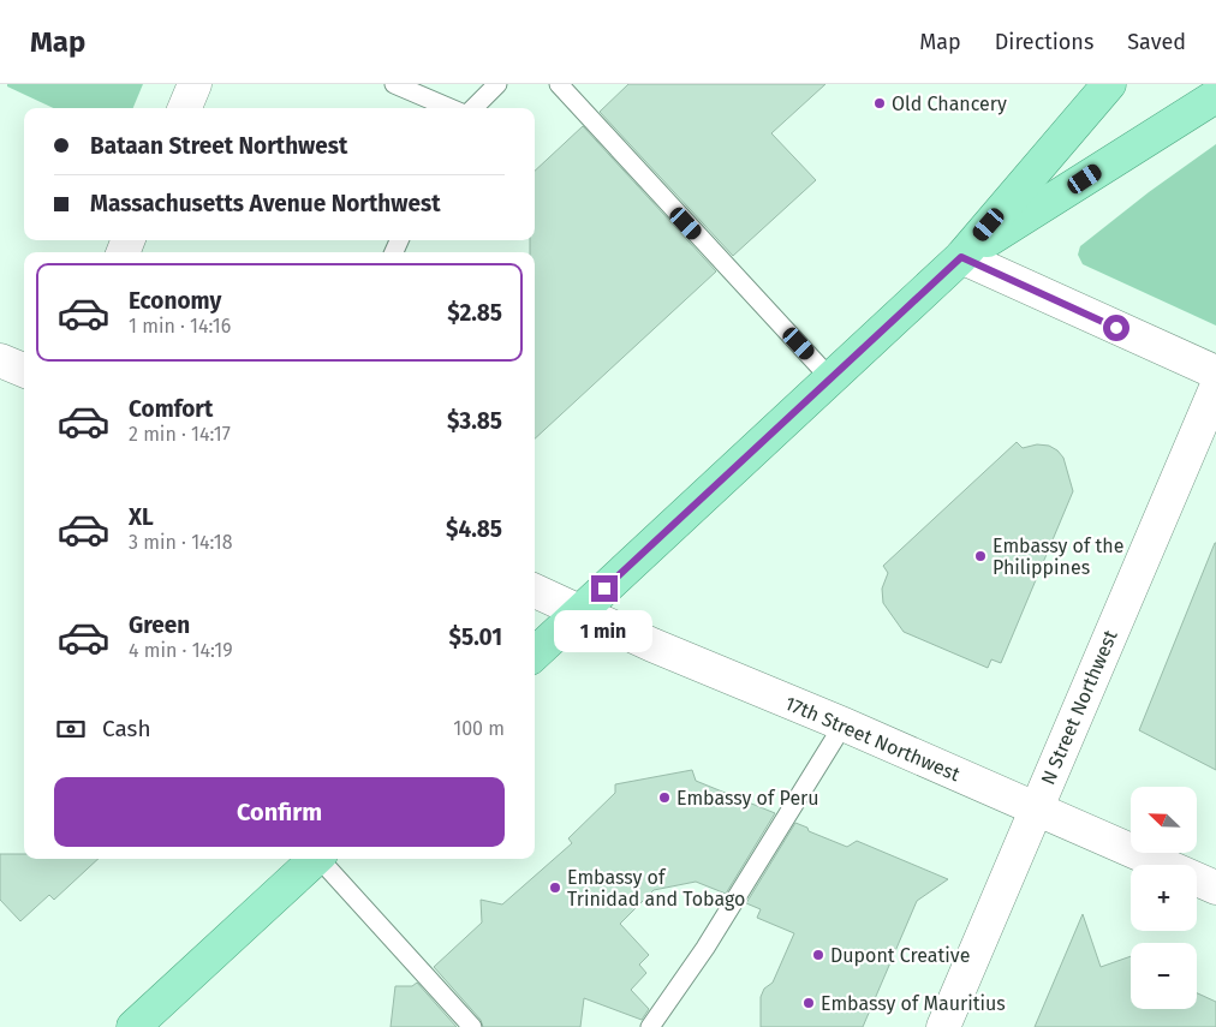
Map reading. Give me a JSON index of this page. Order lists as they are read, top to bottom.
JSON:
{
  "streets": {
    "street": ["N Street Northwest", "17th Street Northwest"]
  },
  "crossings": [
    ["N Street Northwest", "17th Street Northwest"]
  ],
  "places": [
    "Old Chancery",
    "Embassy of the Philippines",
    "Embassy of Peru",
    "Embassy of Trinidad and Tobago",
    "Dupont Creative",
    "Embassy of Mauritius"
  ],
  "north": "top left",
  "page": {
    "header": "Map",
    "nav": ["Map", "Directions", "Saved"],
    "banner": ["Bataan Street Northwest", "Massachusetts Avenue Northwest"],
    "list": [
      {
        "name": "Economy",
        "note": "1 min · 14:16",
        "value": "$2.85"
      },
      {
        "name": "Comfort",
        "note": "2 min · 14:17",
        "value": "$3.85"
      },
      {
        "name": "XL",
        "note": "3 min · 14:18",
        "value": "$4.85"
      },
      {
        "name": "Green",
        "note": "4 min · 14:19",
        "value": "$5.01"
      }
    ],
    "bubble": "1 min",
    "pay": ["Cash", "100 m"],
    "buttons": "Confirm",
    "map_buttons": ["+", "−"]
  }
}
